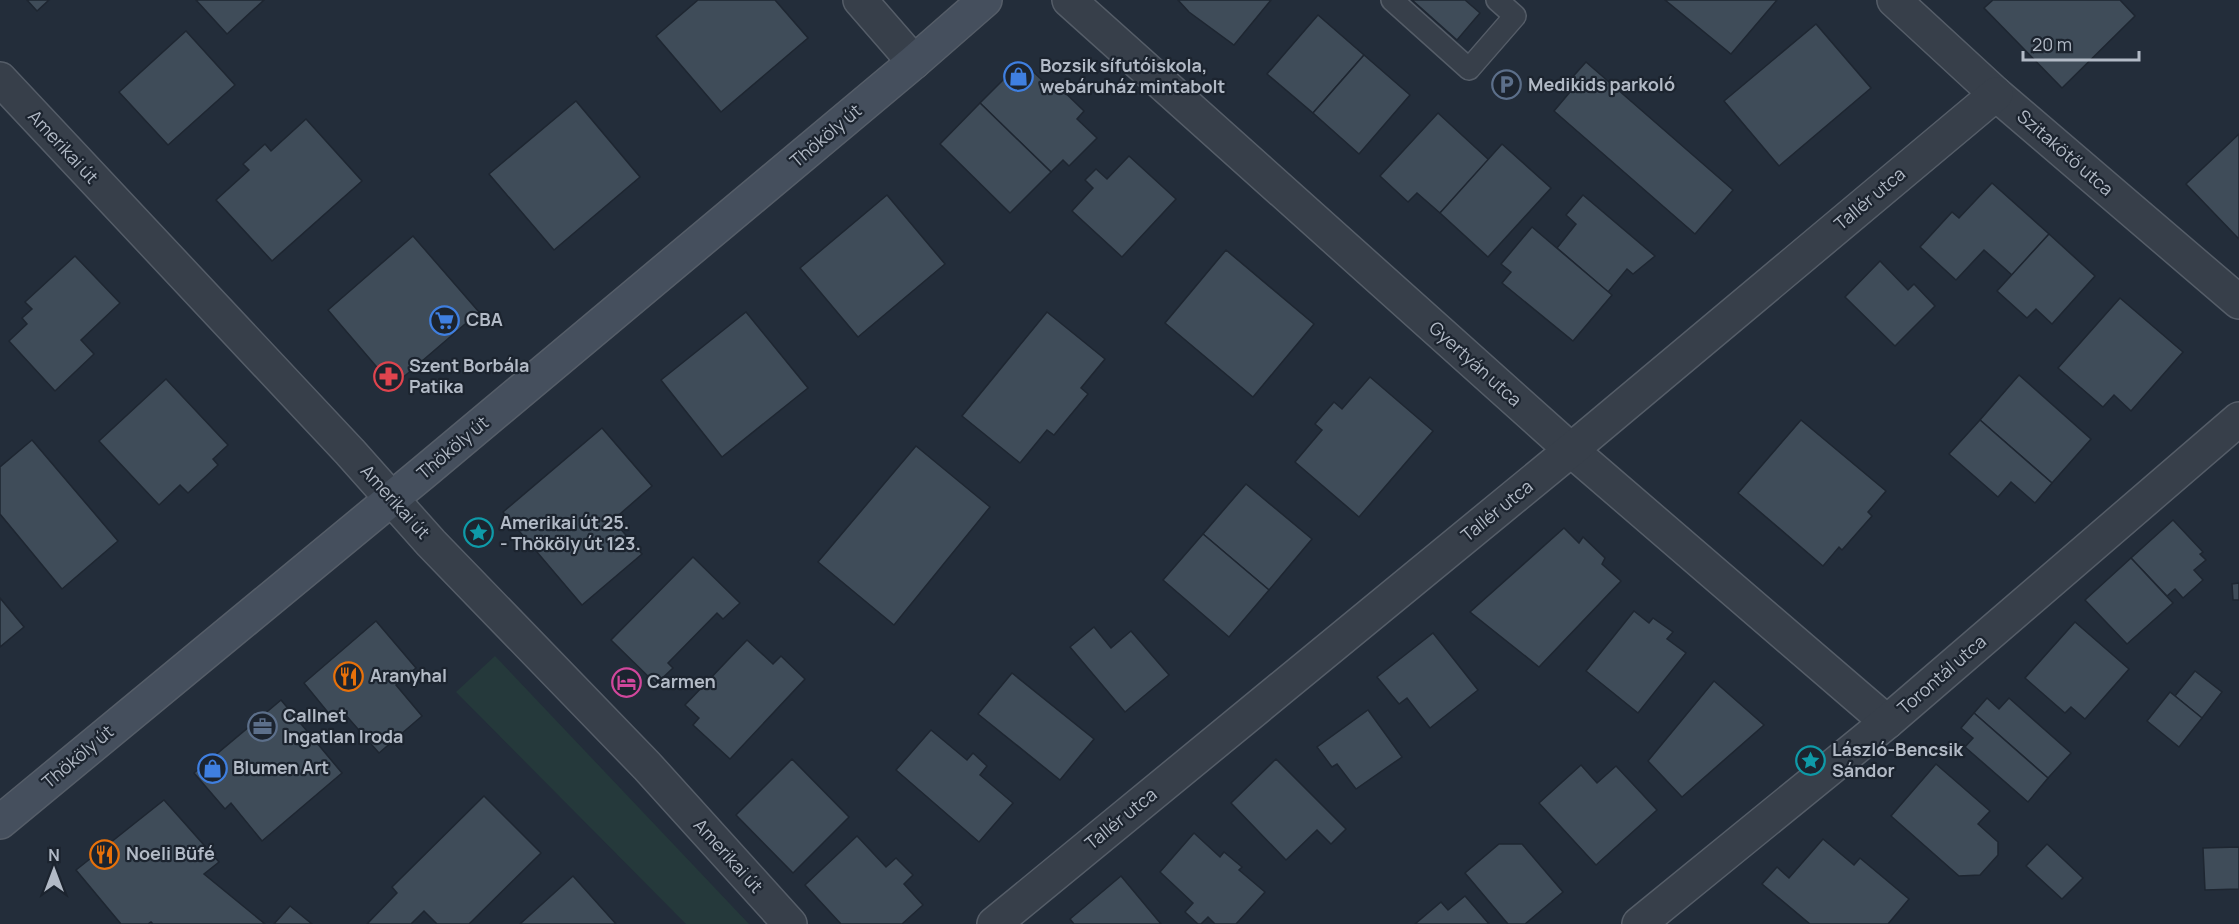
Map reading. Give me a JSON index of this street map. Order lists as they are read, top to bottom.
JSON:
{
  "streets": {
    "main road": ["Thököly út"],
    "street": [
      "Amerikai út",
      "Szitakötő utca",
      "Tallér utca",
      "Gyertyán utca",
      "Torontál utca"
    ]
  },
  "crossings": [
    ["Thököly út", "Amerikai út"],
    ["Szitakötő utca", "Tallér utca"],
    ["Tallér utca", "Gyertyán utca"],
    ["Gyertyán utca", "Torontál utca"]
  ],
  "places": {
    "shop": ["Bozsik sífutóiskola, webáruház mintabolt", "Blumen Art"],
    "parking": ["Medikids parkoló"],
    "supermarket": ["CBA"],
    "pharmacy": ["Szent Borbála Patika"],
    "place": ["Amerikai út 25. - Thököly út 123.", "László-Bencsik Sándor"],
    "restaurant": ["Aranyhal", "Noeli Büfé"],
    "hotel": ["Carmen"],
    "office": ["Callnet Ingatlan Iroda"]
  },
  "scale_bar": "20 m",
  "north": "top"
}
